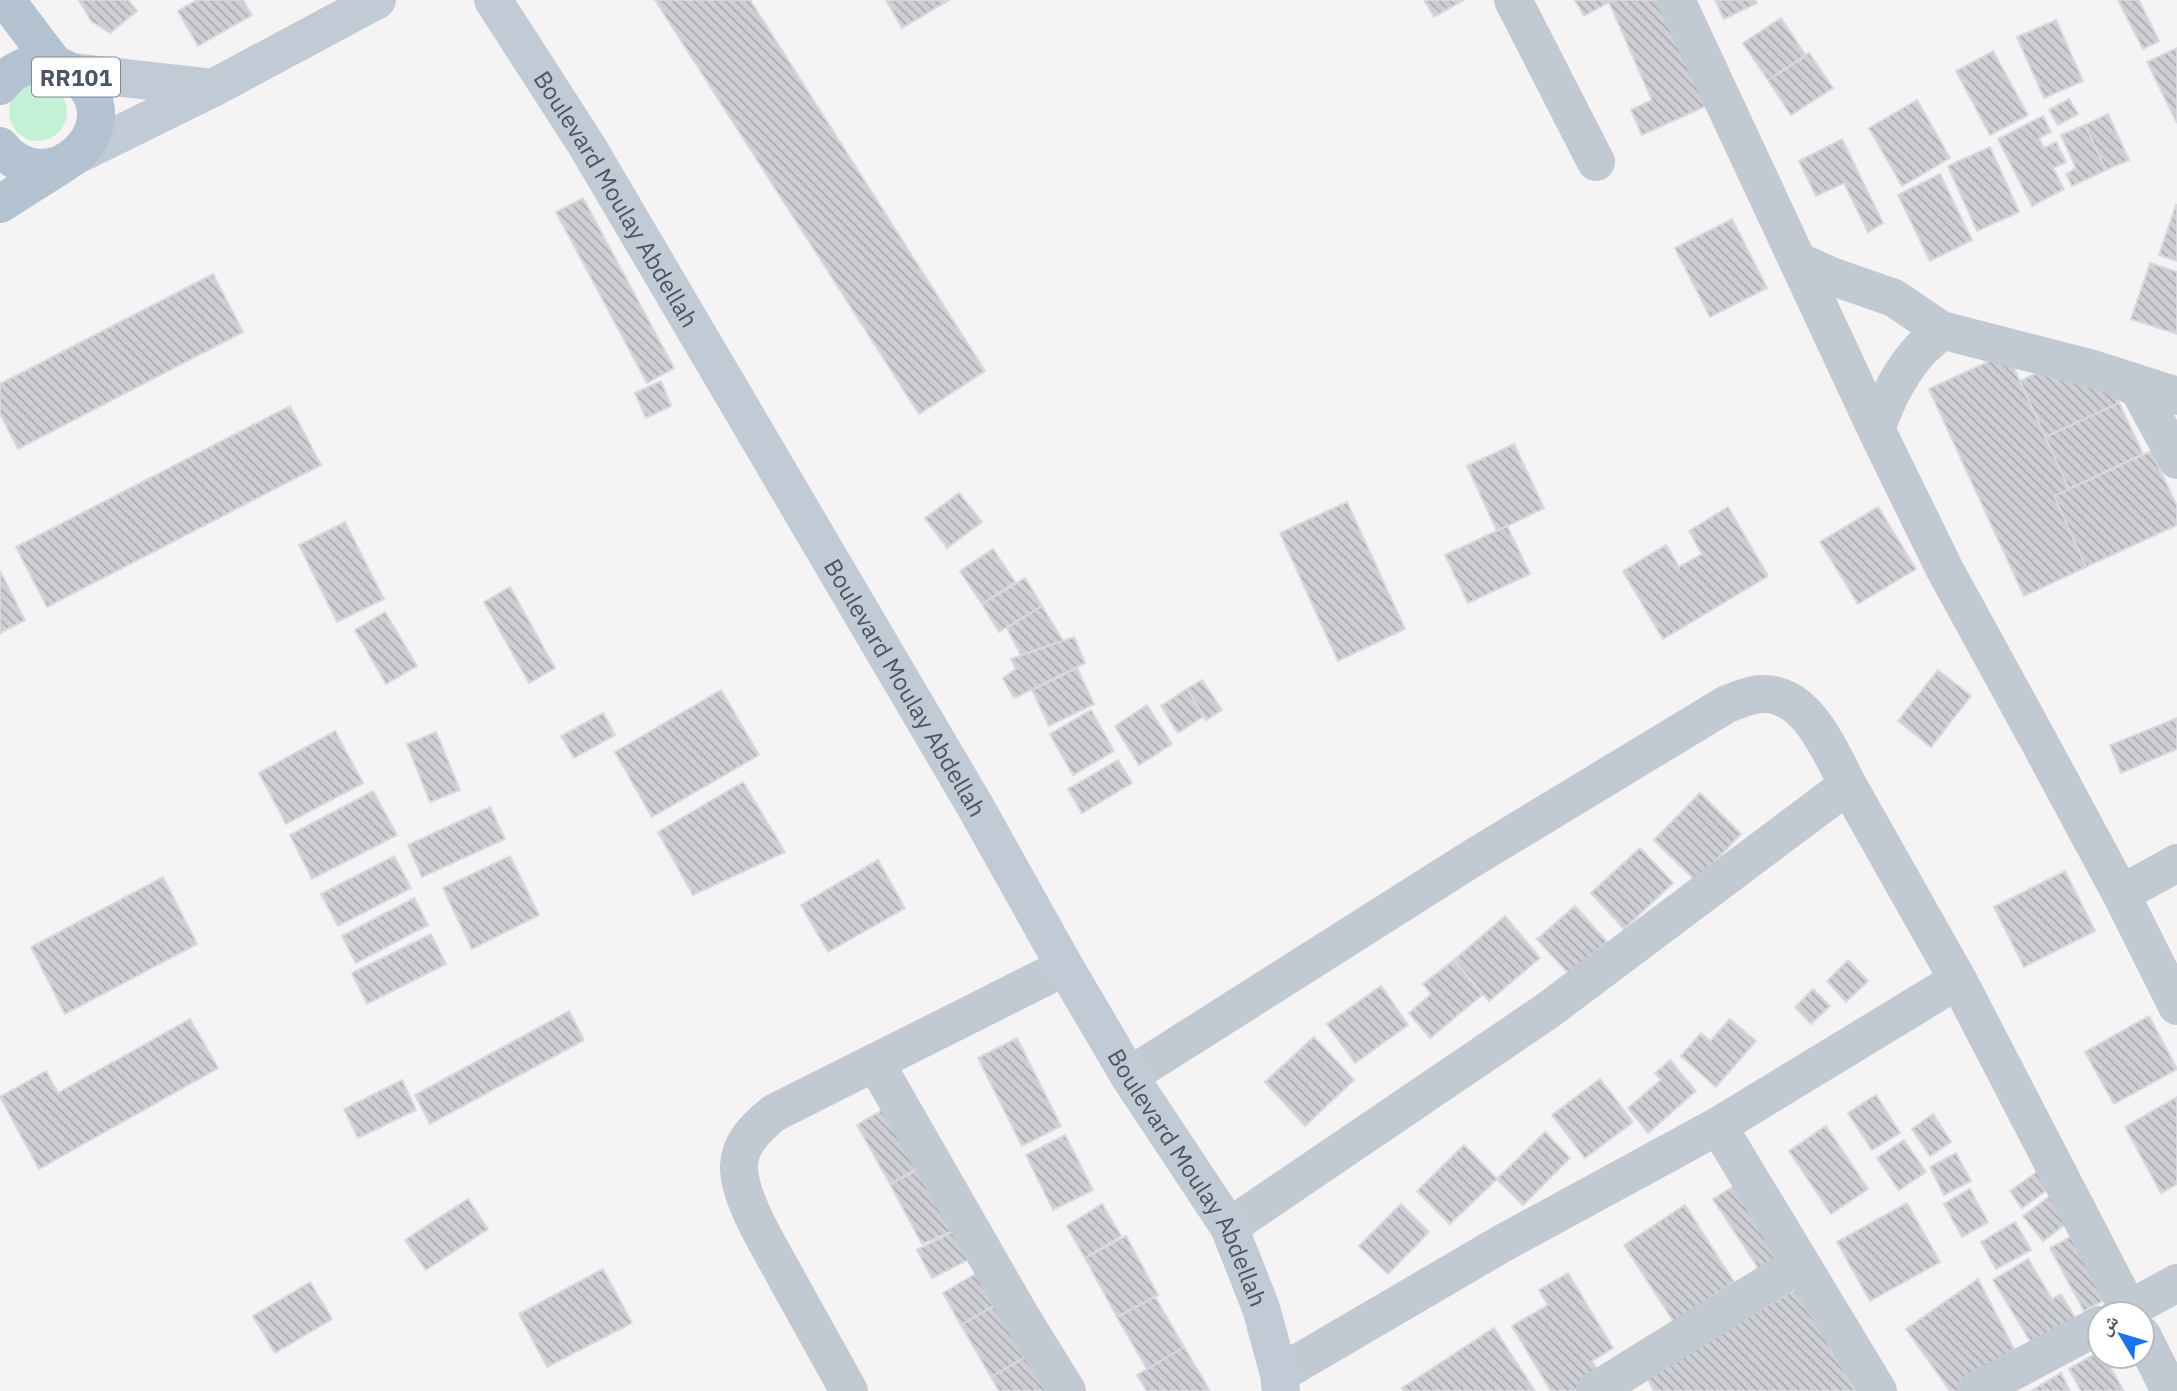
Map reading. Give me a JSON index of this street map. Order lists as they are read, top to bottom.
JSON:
{
  "streets": {
    "main road": ["RR101", "Boulevard Moulay Abdellah"]
  },
  "north": "top left"
}
